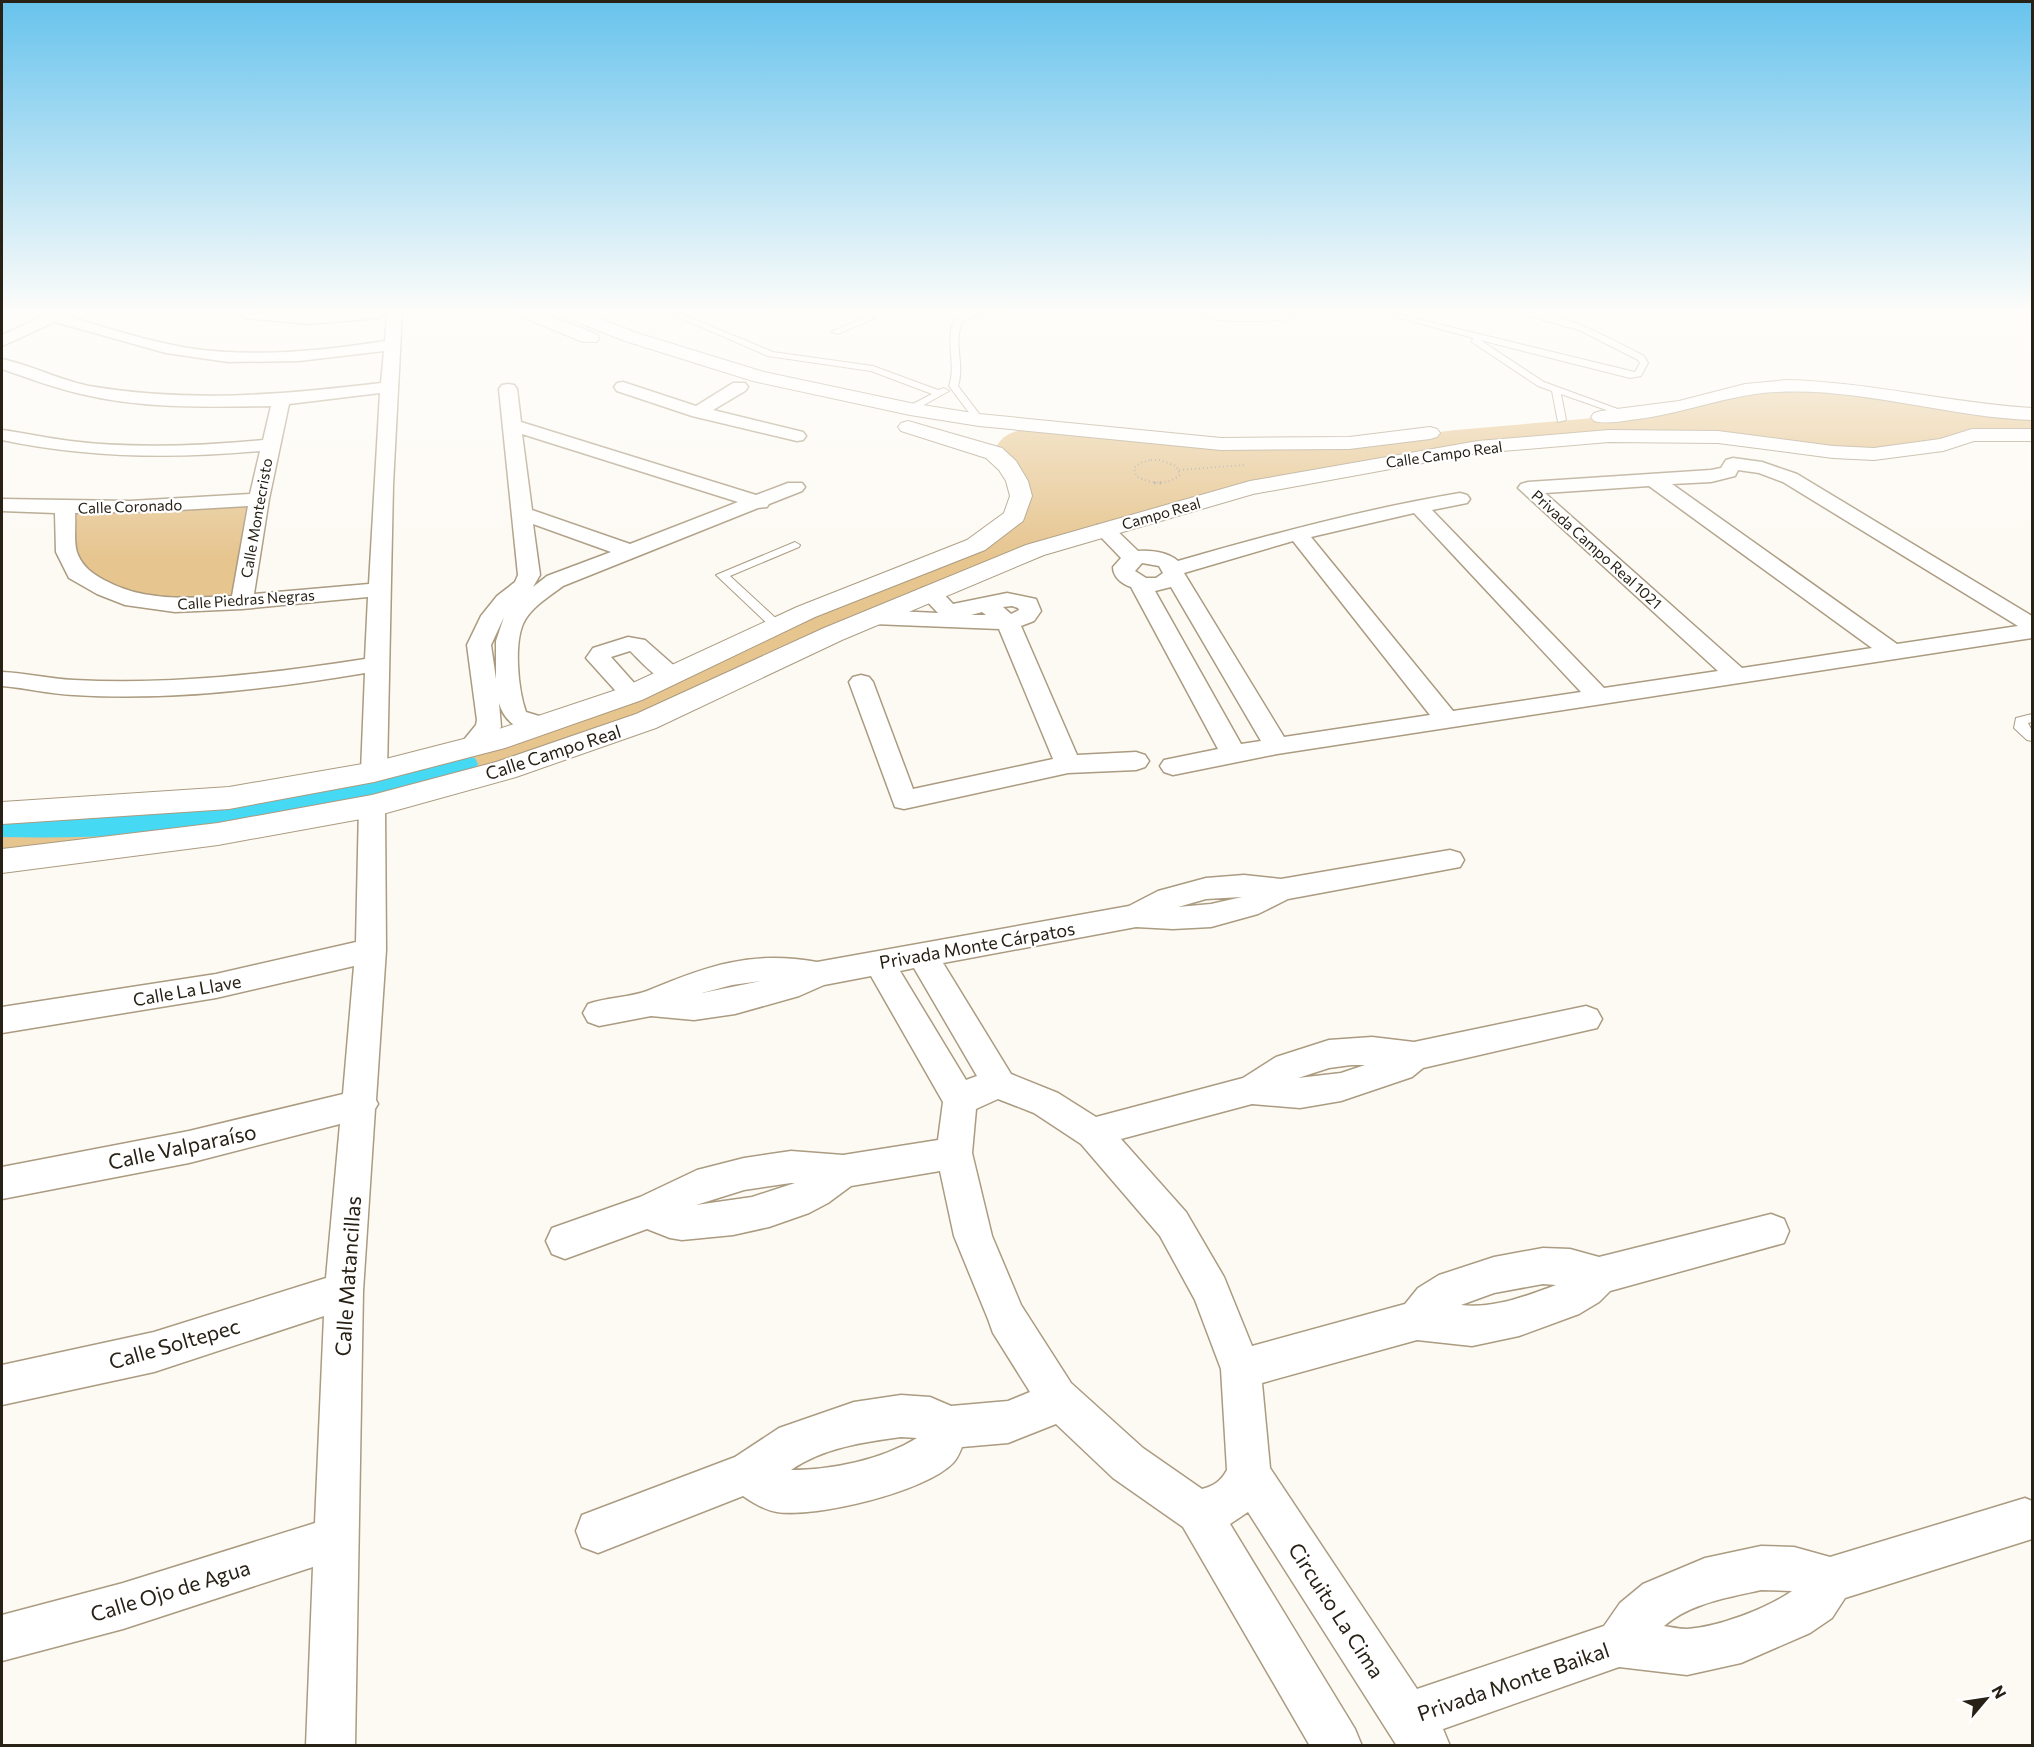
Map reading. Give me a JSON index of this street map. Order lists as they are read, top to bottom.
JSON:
{
  "streets": {
    "street": [
      "Calle Campo Real",
      "Calle Coronado",
      "Campo Real",
      "Calle Montecristo",
      "Privada Campo Real 1021",
      "Calle Piedras Negras",
      "Privada Monte Cárpatos",
      "Calle La Llave",
      "Calle Valparaíso",
      "Calle Matancillas",
      "Calle Soltepec",
      "Calle Ojo de Agua",
      "Circuito La Cima",
      "Privada Monte Baikal"
    ]
  },
  "crossings": [
    ["Calle Campo Real", "Campo Real"],
    ["Calle Campo Real", "Calle Matancillas"],
    ["Calle Coronado", "Calle Montecristo"],
    ["Calle Coronado", "Calle Piedras Negras"],
    ["Calle Montecristo", "Calle Piedras Negras"],
    ["Calle Piedras Negras", "Calle Matancillas"],
    ["Calle La Llave", "Calle Matancillas"],
    ["Calle Valparaíso", "Calle Matancillas"],
    ["Calle Matancillas", "Calle Soltepec"],
    ["Calle Matancillas", "Calle Ojo de Agua"],
    ["Circuito La Cima", "Privada Monte Baikal"]
  ],
  "north": "top right"
}
